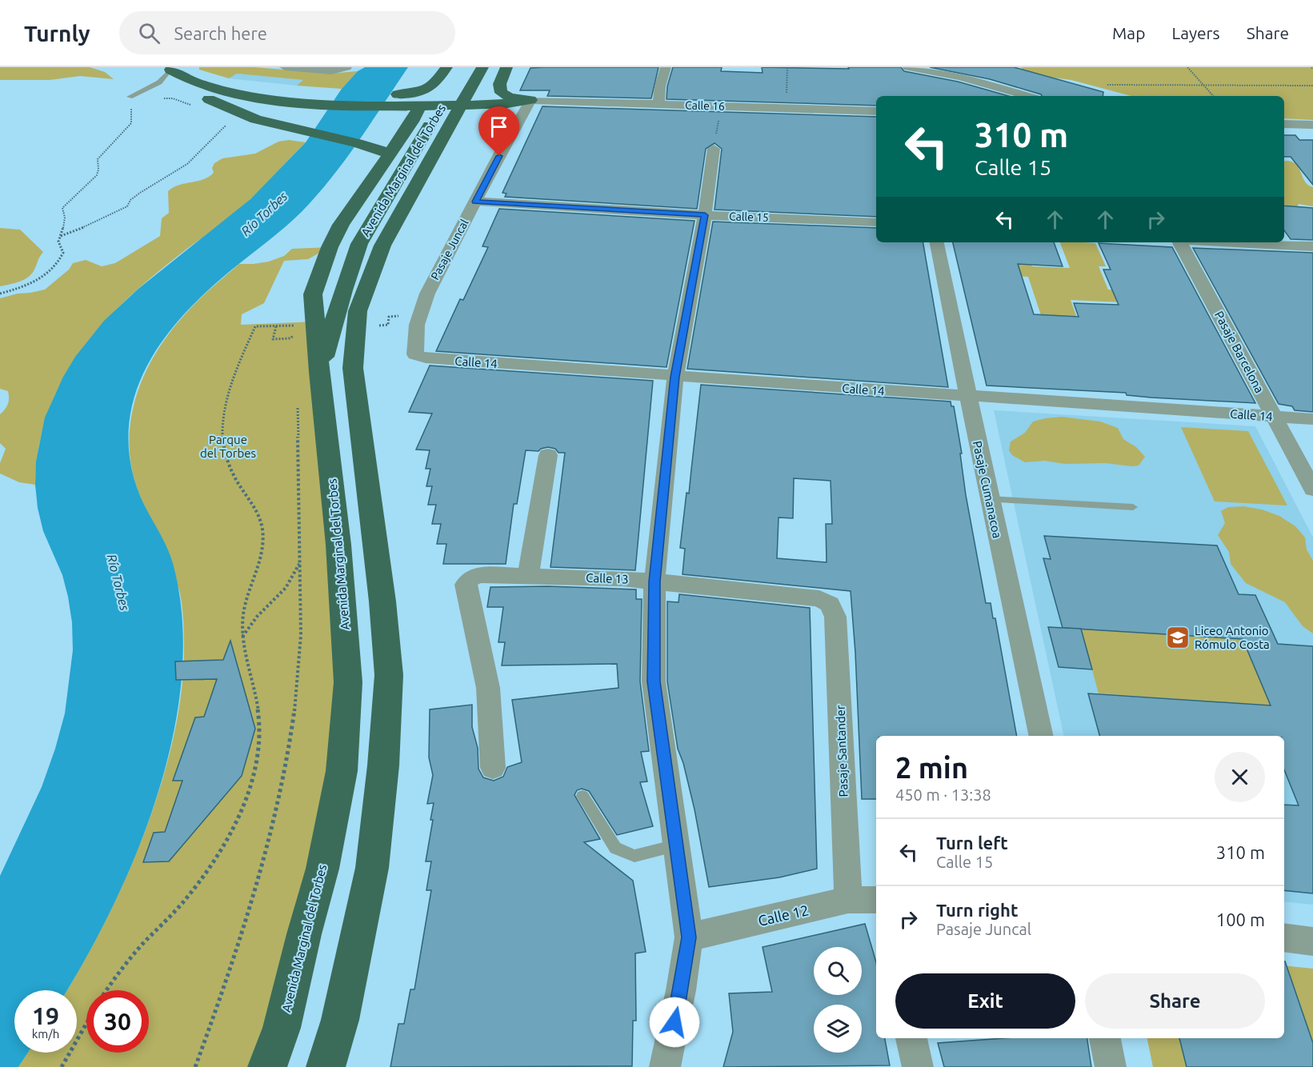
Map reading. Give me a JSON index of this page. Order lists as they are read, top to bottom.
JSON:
{
  "streets": {
    "highway": ["Avenida Marginal del Torbes"],
    "street": [
      "Calle 16",
      "Calle 15",
      "Pasaje Juncal",
      "Pasaje Barcelona",
      "Calle 14",
      "Pasaje Cumanacoa",
      "Calle 13",
      "Pasaje Santander",
      "Calle 12"
    ]
  },
  "crossings": [
    ["Calle 16", "Pasaje Juncal"],
    ["Calle 15", "Pasaje Juncal"],
    ["Pasaje Juncal", "Calle 14"],
    ["Pasaje Barcelona", "Calle 14"],
    ["Calle 14", "Pasaje Cumanacoa"],
    ["Calle 13", "Pasaje Santander"],
    ["Pasaje Santander", "Calle 12"]
  ],
  "water": ["Río Torbes"],
  "parks": ["Parque del Torbes"],
  "places": {
    "school or university": ["Liceo Antonio Rómulo Costa"]
  },
  "page": {
    "header": "Turnly",
    "search": "Search here",
    "nav": ["Map", "Layers", "Share"],
    "turn": ["310 m", "Calle 15"],
    "heading": ["2 min", "450 m · 13:38"],
    "list": [
      {
        "name": "Turn left",
        "note": "Calle 15",
        "value": "310 m"
      },
      {
        "name": "Turn right",
        "note": "Pasaje Juncal",
        "value": "100 m"
      }
    ],
    "buttons": ["Exit", "Share"],
    "speed": "19 km/h",
    "limit": "30"
  }
}
